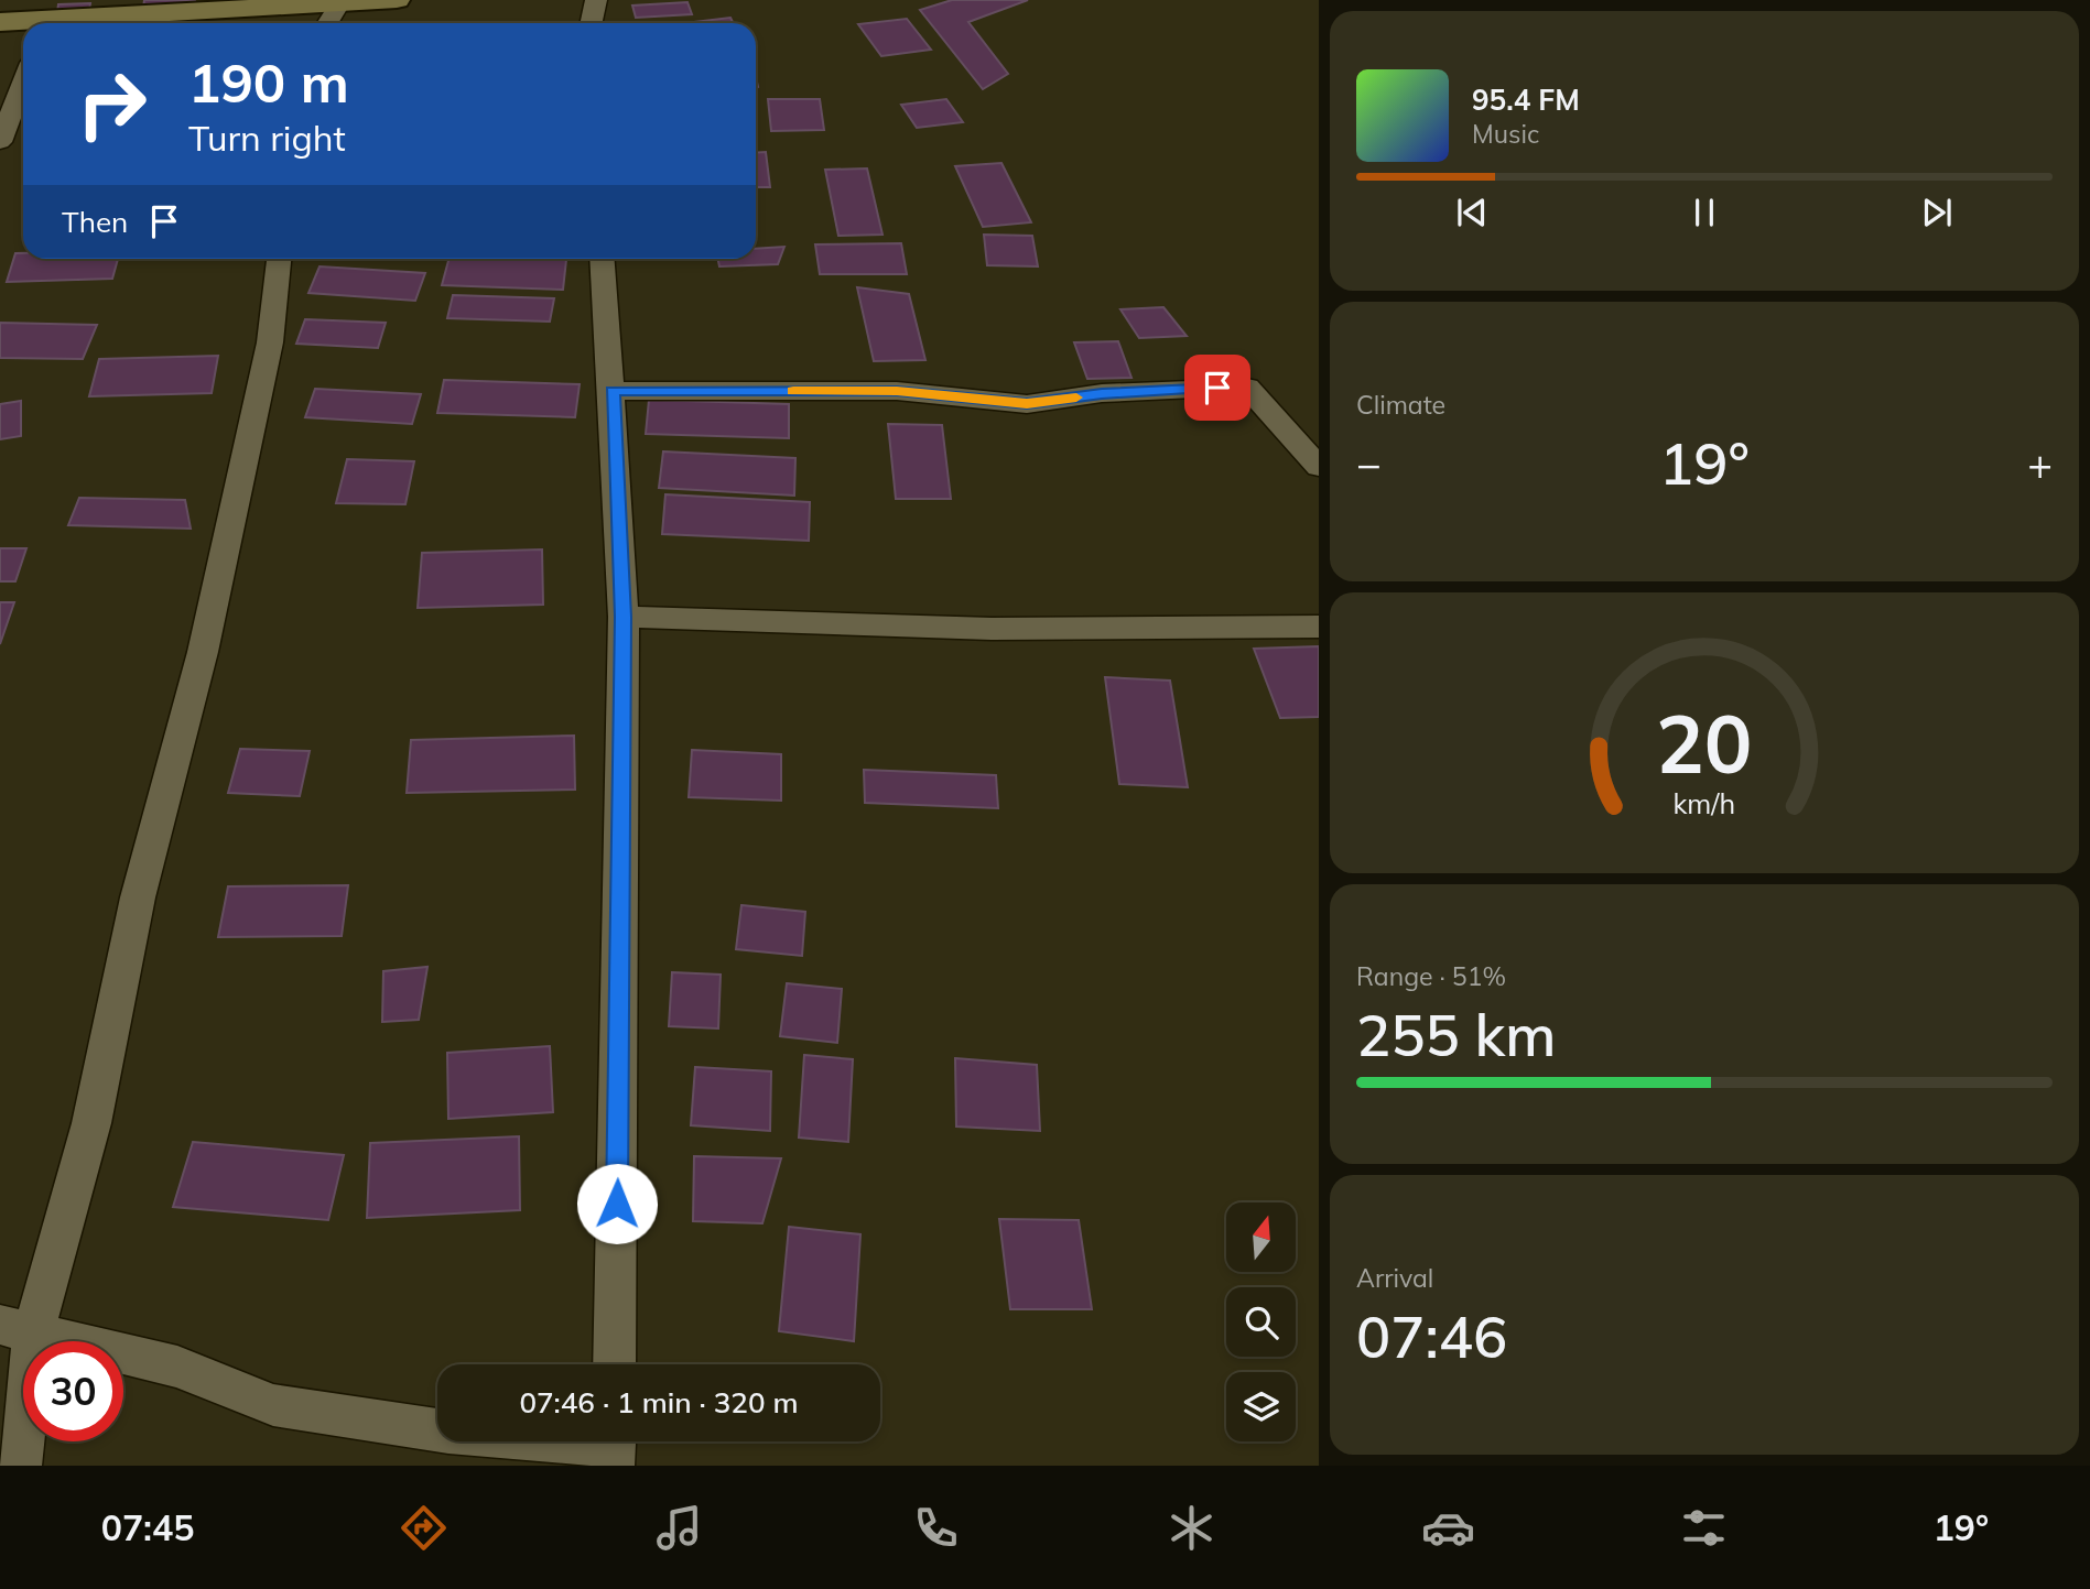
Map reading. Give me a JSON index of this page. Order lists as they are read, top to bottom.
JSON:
{
  "north": "top",
  "page": {
    "turn": ["190 m", "Turn right"],
    "song": ["95.4 FM", "Music"],
    "then": "Then",
    "tile": [
      "Climate",
      ["Range · 51%", "255 km"],
      ["Arrival", "07:46"]
    ],
    "heat": ["−", "19°", "+"],
    "limit": "30",
    "trip": "07:46 · 1 min · 320 m",
    "tabs": ["07:45", "19°"],
    "gauge": ["20", "km/h"]
  }
}
